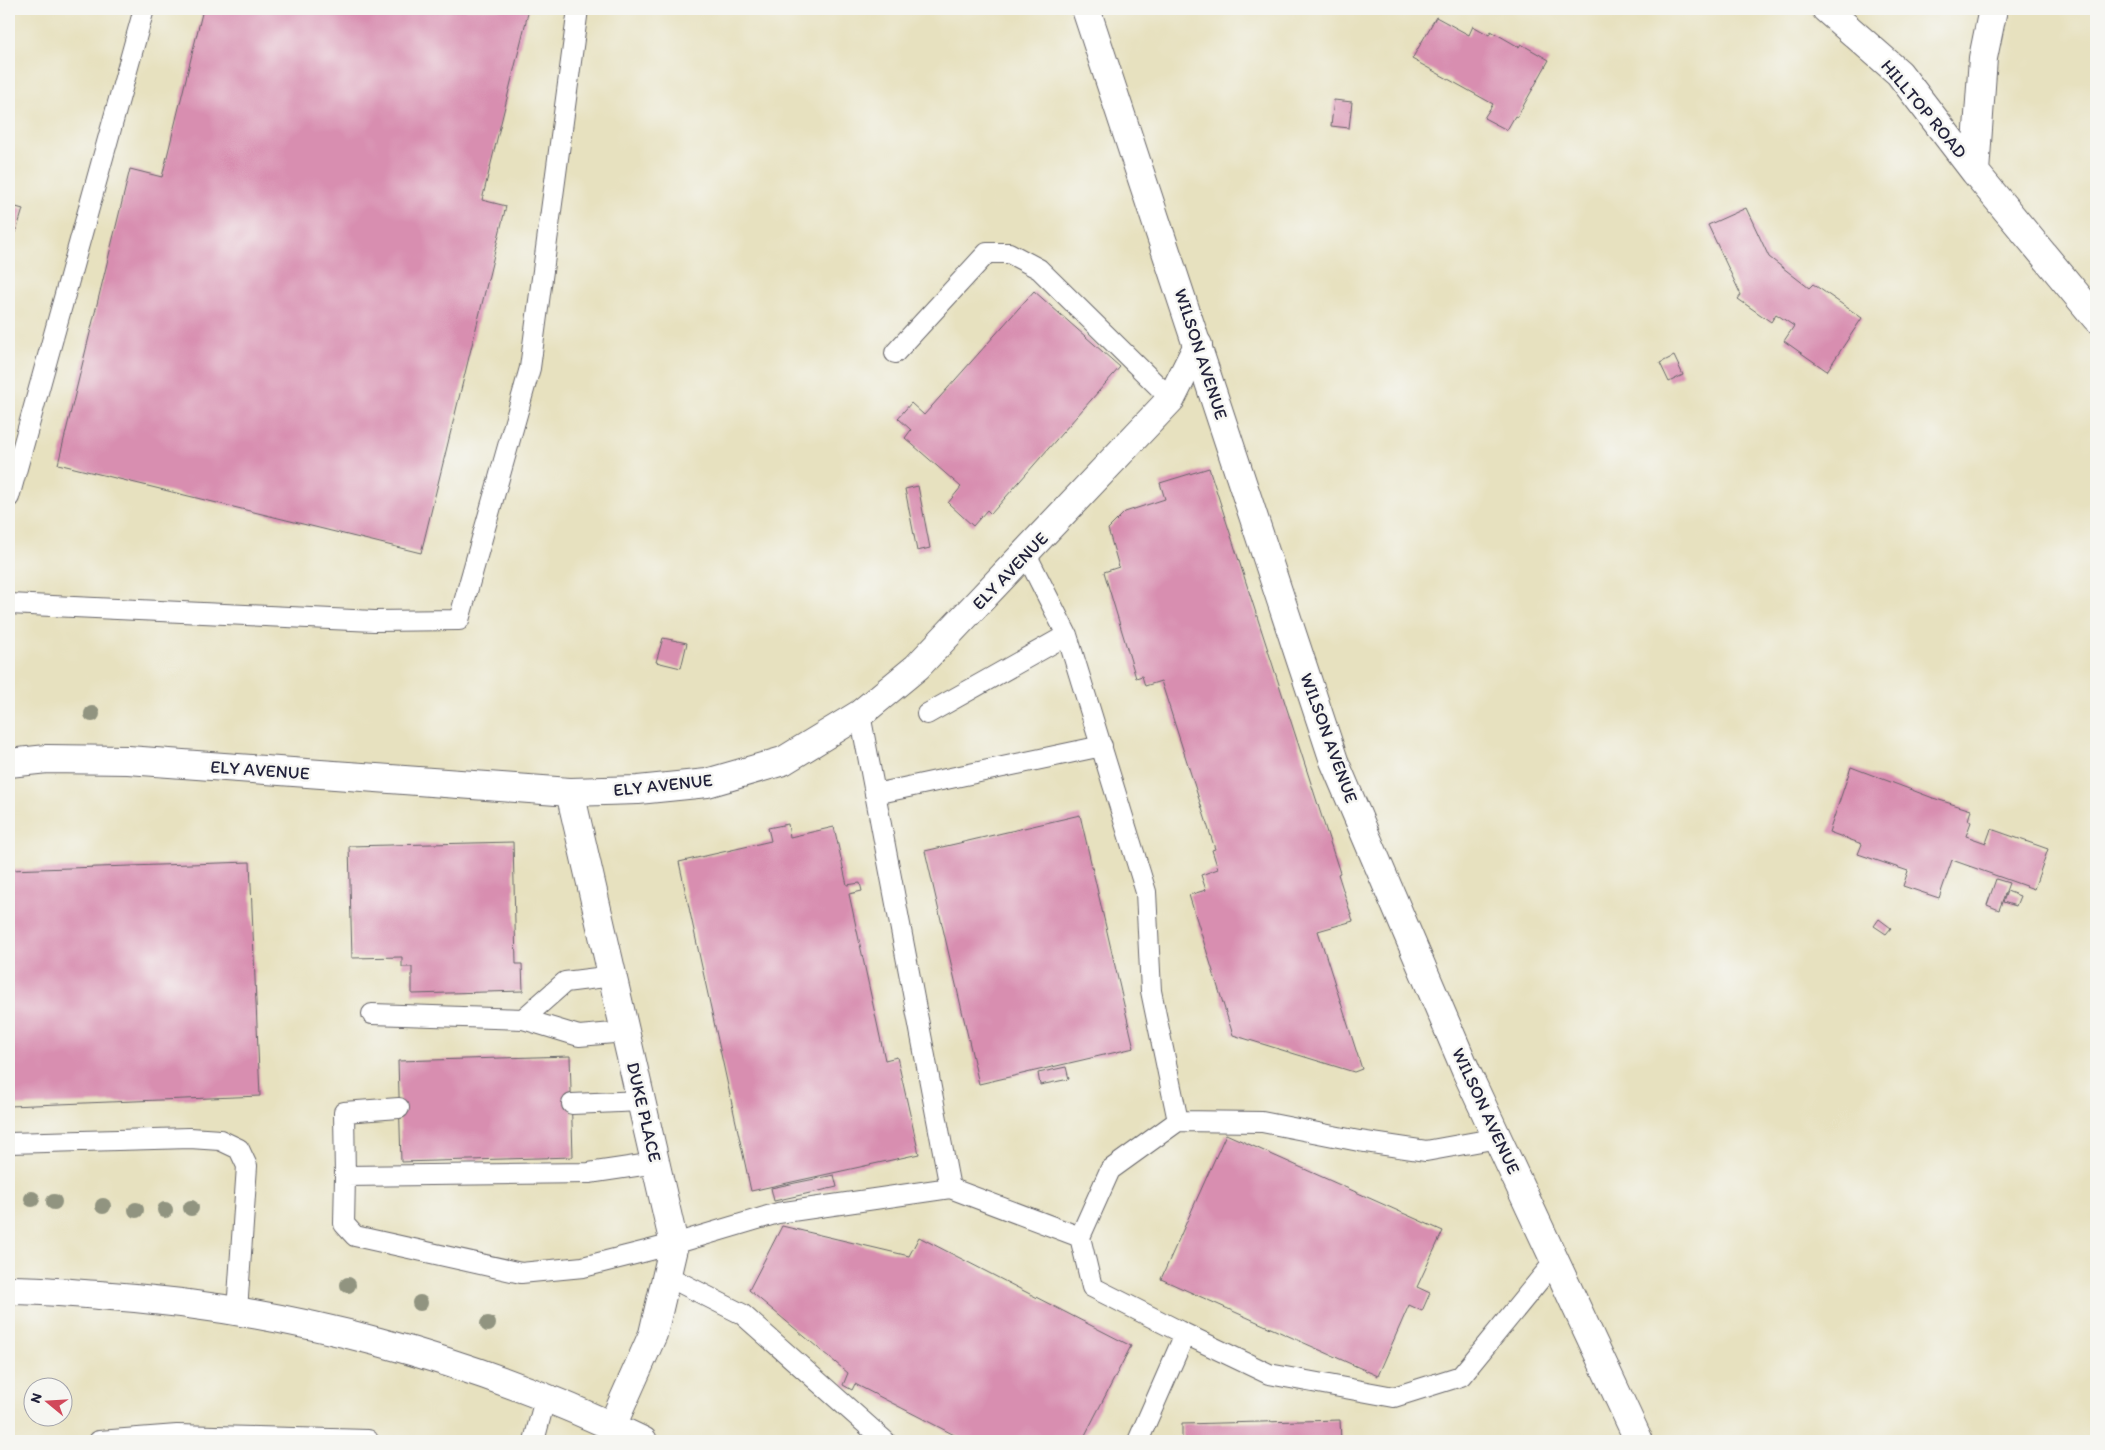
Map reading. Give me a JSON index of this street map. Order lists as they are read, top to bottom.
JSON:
{
  "streets": {
    "street": [
      "HILLTOP ROAD",
      "WILSON AVENUE",
      "ELY AVENUE",
      "DUKE PLACE"
    ]
  },
  "crossings": [
    ["WILSON AVENUE", "ELY AVENUE"],
    ["ELY AVENUE", "DUKE PLACE"]
  ],
  "north": "left"
}
